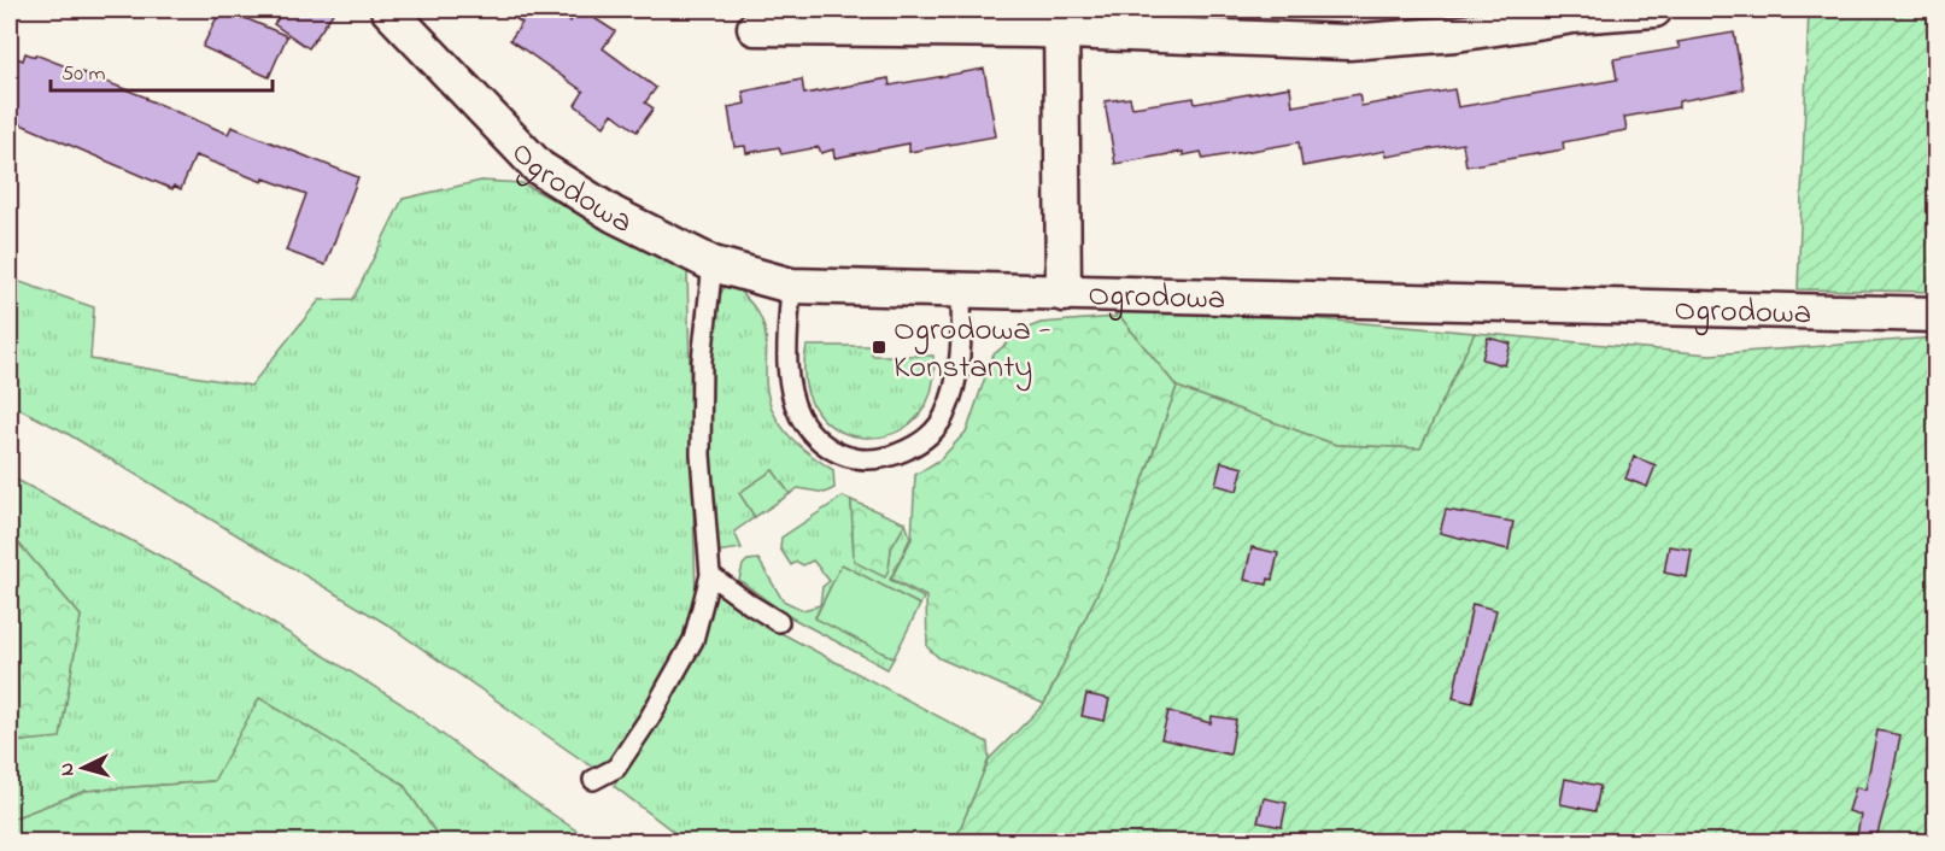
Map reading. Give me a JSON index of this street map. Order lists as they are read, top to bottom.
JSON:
{
  "streets": {
    "street": ["Ogrodowa"]
  },
  "places": {
    "transit": ["Ogrodowa - Konstanty"]
  },
  "scale_bar": "50 m",
  "north": "left"
}
